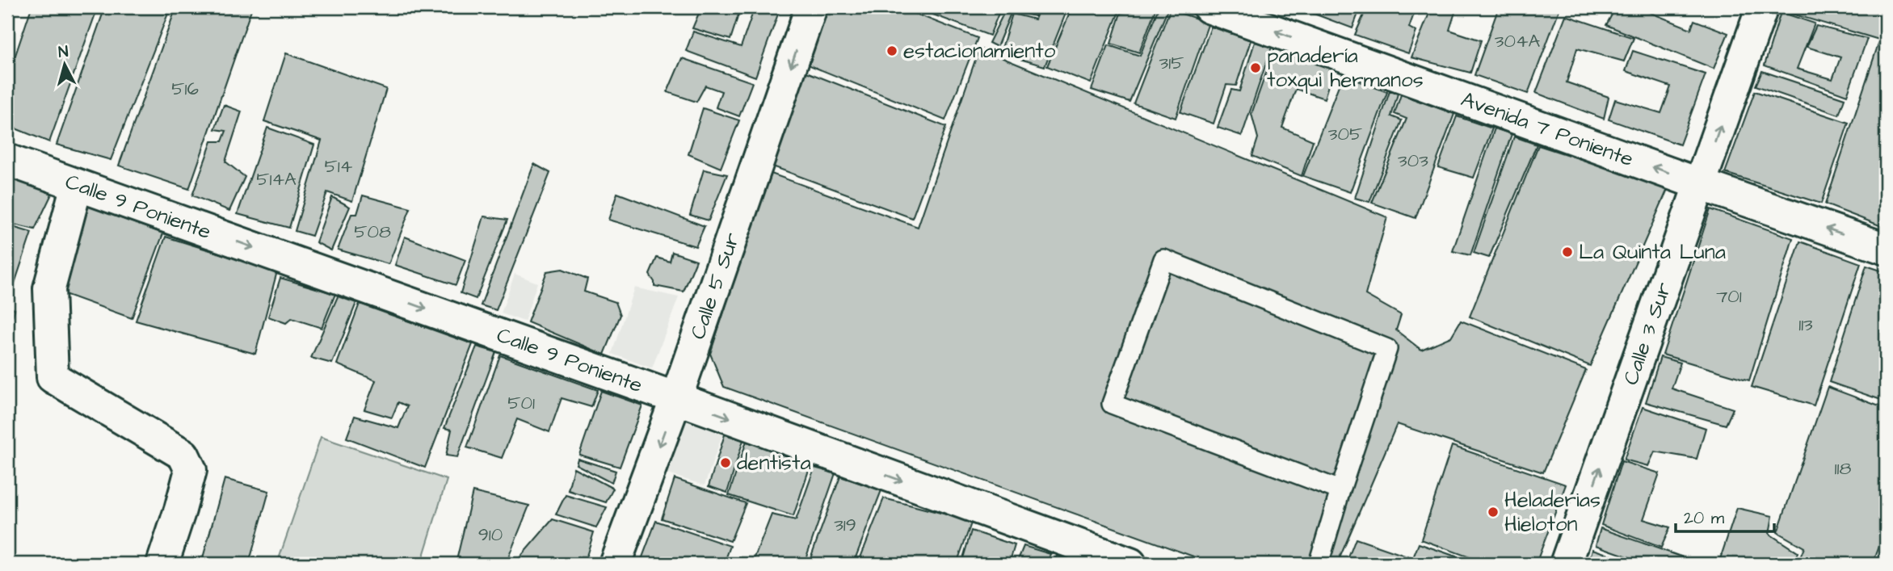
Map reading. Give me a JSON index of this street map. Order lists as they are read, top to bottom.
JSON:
{
  "streets": {
    "street": [
      "Avenida 7 Poniente",
      "Calle 9 Poniente",
      "Calle 5 Sur",
      "Calle 3 Sur"
    ]
  },
  "crossings": [
    ["Avenida 7 Poniente", "Calle 3 Sur"],
    ["Calle 9 Poniente", "Calle 5 Sur"]
  ],
  "one_way": [
    "Avenida 7 Poniente",
    "Calle 9 Poniente",
    "Calle 5 Sur",
    "Calle 3 Sur"
  ],
  "places": [
    "estacionamiento",
    "panadería toxqui hermanos",
    "La Quinta Luna",
    "dentista",
    "Heladerias Hieloton"
  ],
  "house_numbers": [
    "304A",
    "315",
    "516",
    "305",
    "303",
    "514",
    "514A",
    "508",
    "701",
    "113",
    "501",
    "118",
    "319",
    "910"
  ],
  "scale_bar": "20 m",
  "north": "top"
}
